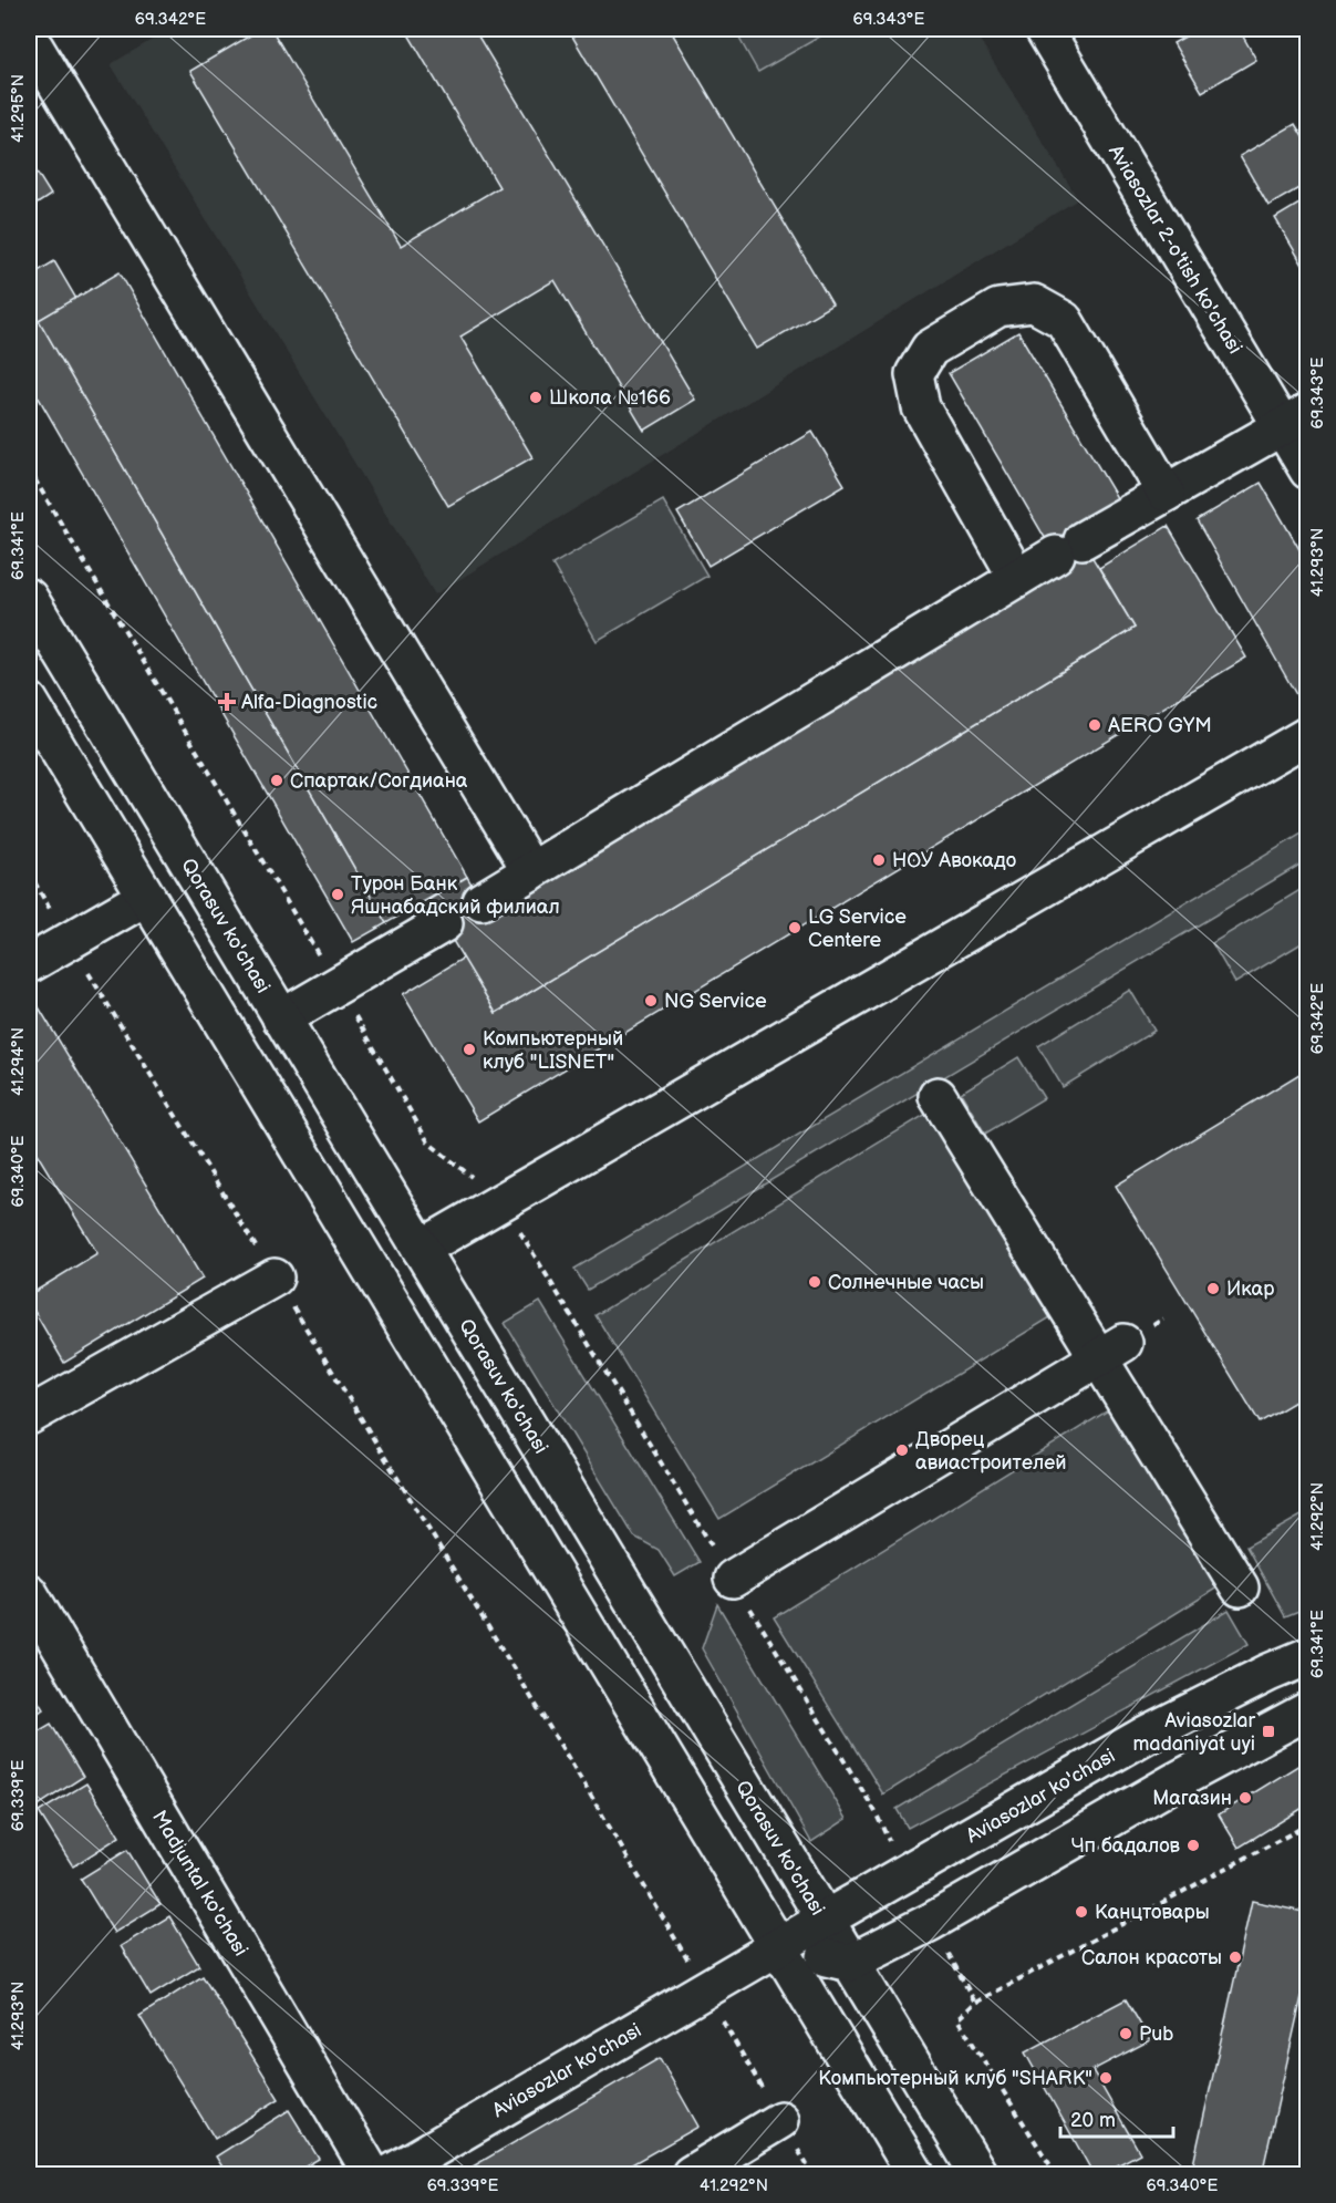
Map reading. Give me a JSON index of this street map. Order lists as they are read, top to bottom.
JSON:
{
  "streets": {
    "main road": [
      "Aviasozlar 2-o'tish ko'chasi",
      "Qorasuv ko'chasi",
      "Aviasozlar ko'chasi",
      "Madjuntal ko'chasi"
    ]
  },
  "crossings": [
    ["Qorasuv ko'chasi", "Aviasozlar ko'chasi"]
  ],
  "places": {
    "other": [
      "Школа №166",
      "AERO GYM",
      "Спартак/Согдиана",
      "НОУ Авокадо",
      "Турон Банк Яшнабадский филиал",
      "LG Service Centere",
      "NG Service",
      "Компьютерный клуб \"LISNET\"",
      "Солнечные часы",
      "Икар",
      "Дворец авиастроителей",
      "Магазин",
      "Чп бадалов",
      "Канцтовары",
      "Салон красоты",
      "Pub",
      "Компьютерный клуб \"SHARK\""
    ],
    "health": ["Alfa-Diagnostic"],
    "transit": ["Aviasozlar madaniyat uyi"]
  },
  "scale_bar": "20 m",
  "coordinates": [
    "69.342°E",
    "69.343°E",
    "41.295°N",
    "69.341°E",
    "41.293°N",
    "41.294°N",
    "69.340°E",
    "41.292°N",
    "69.339°E"
  ]
}
